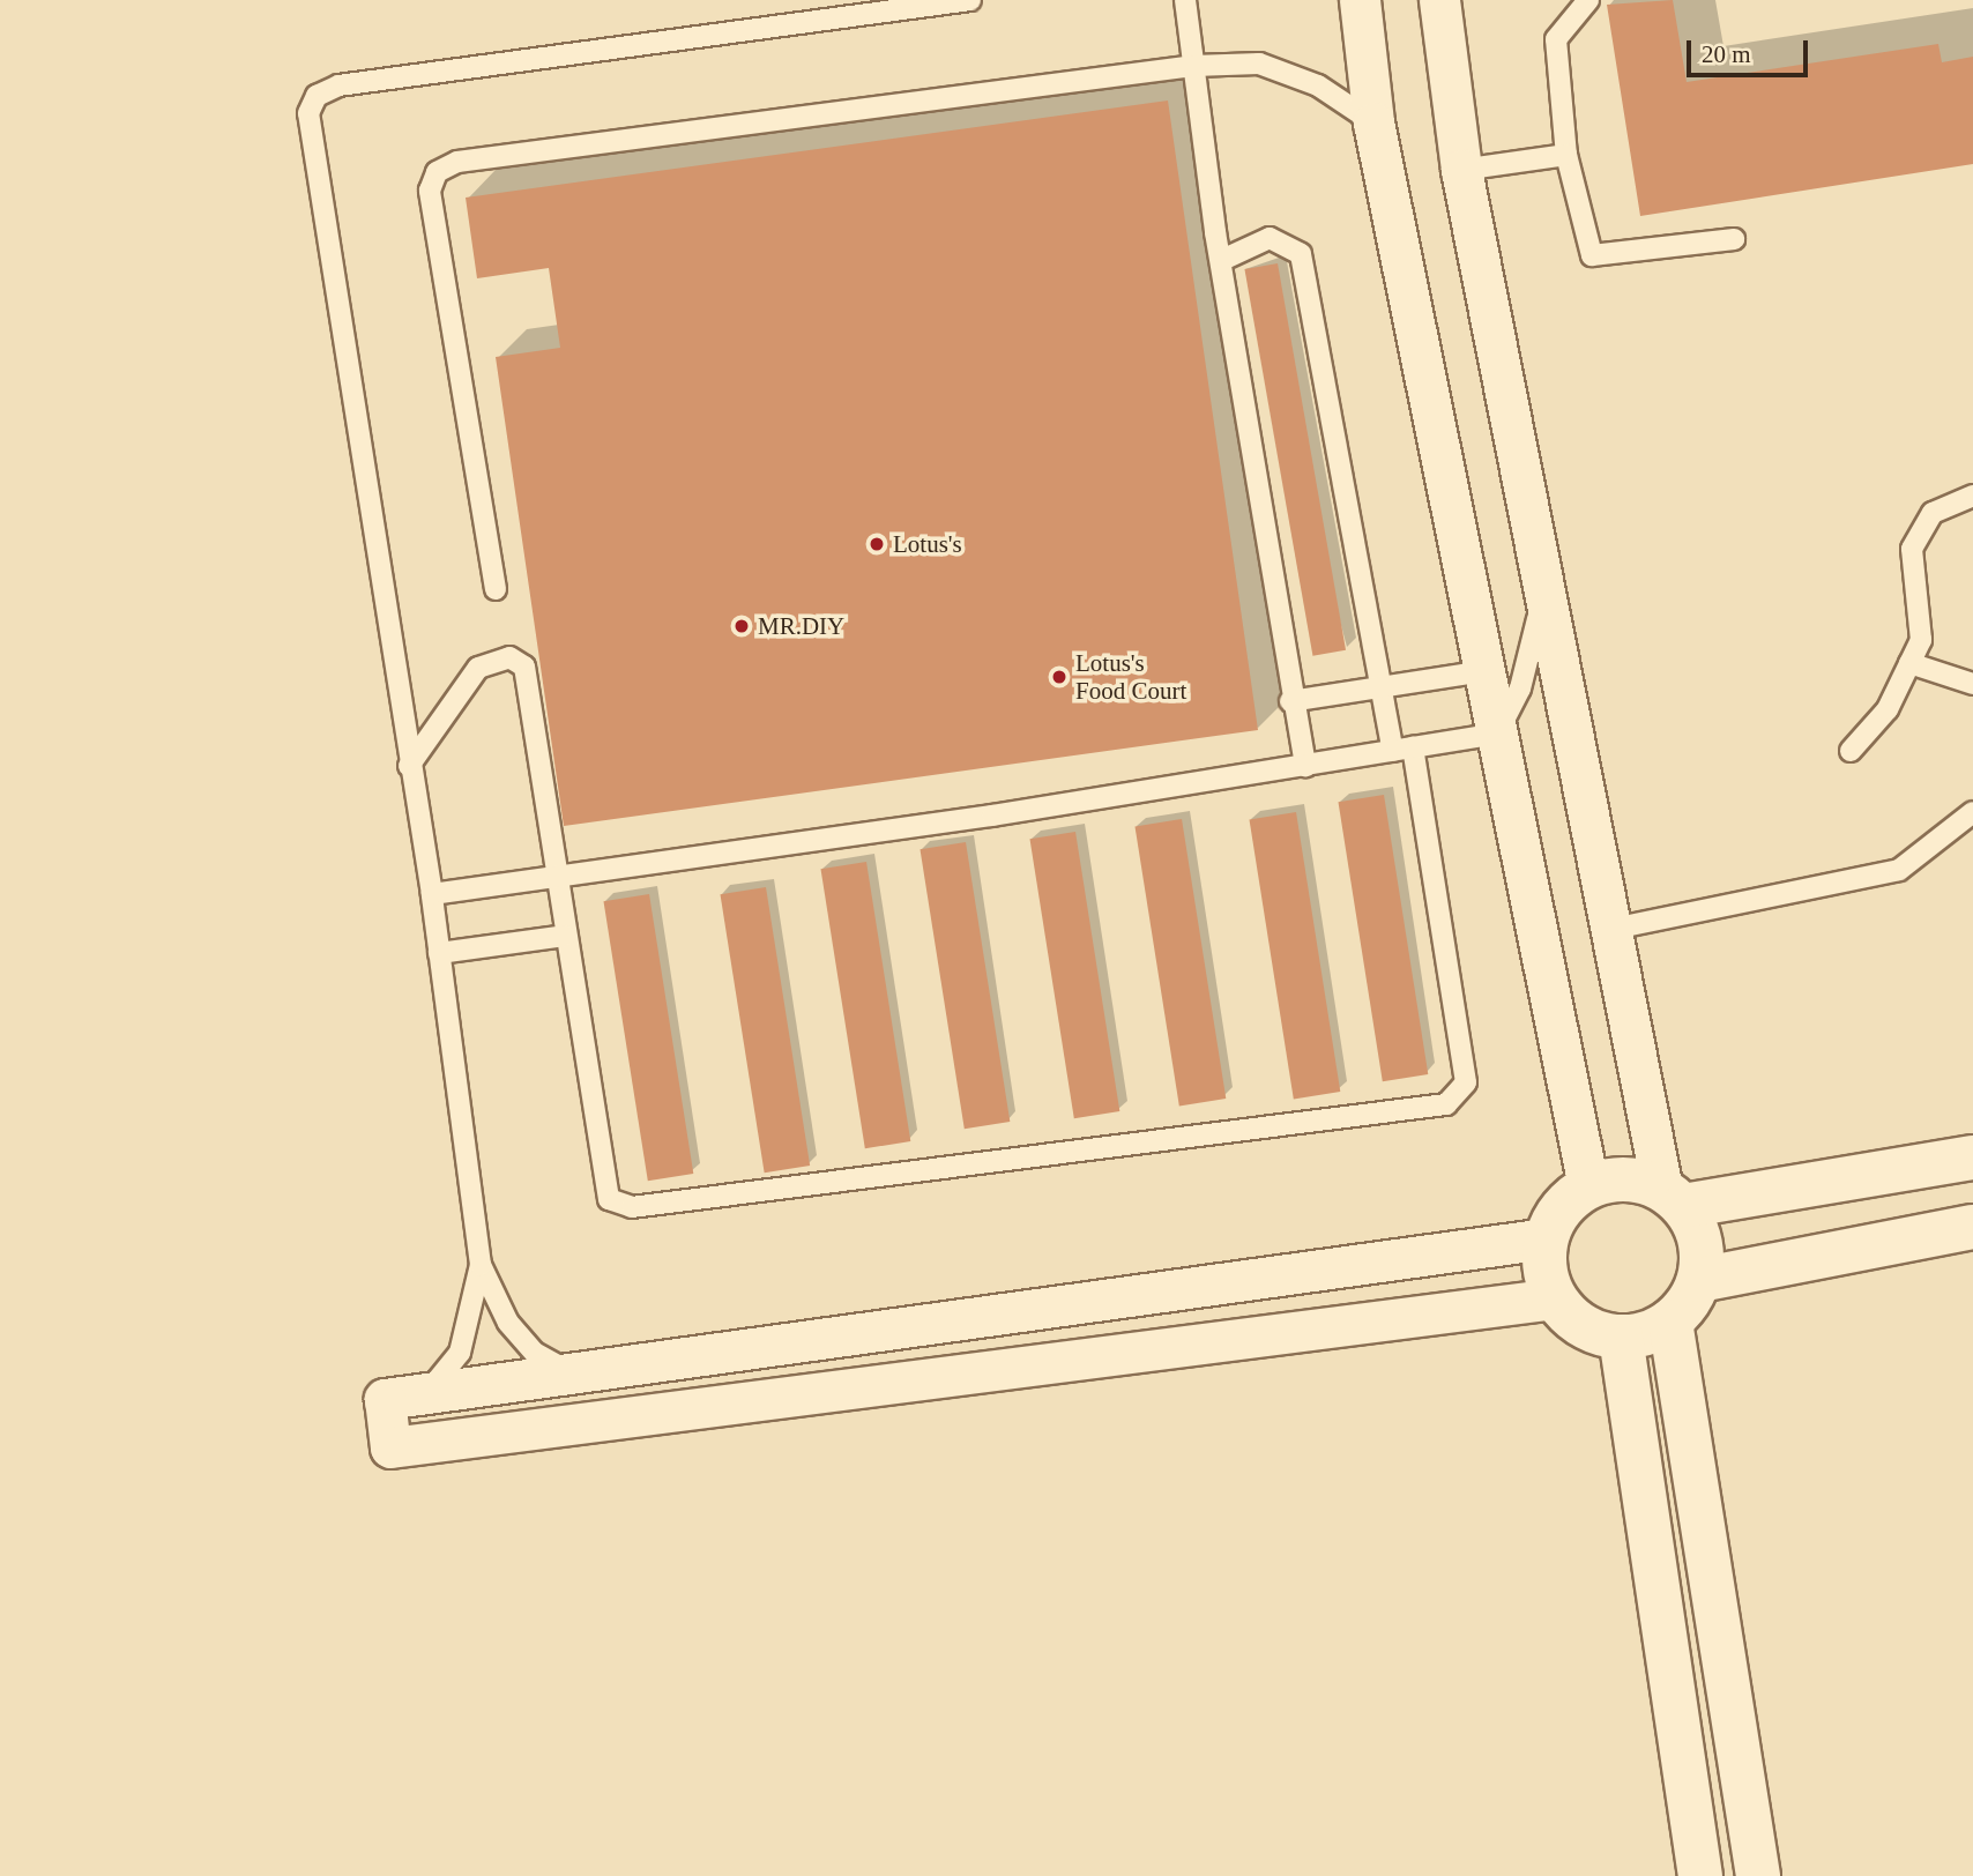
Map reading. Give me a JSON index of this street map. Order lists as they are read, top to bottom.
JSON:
{
  "places": ["Lotus's", "MR.DIY", "Lotus's Food Court"],
  "scale_bar": "20 m"
}
